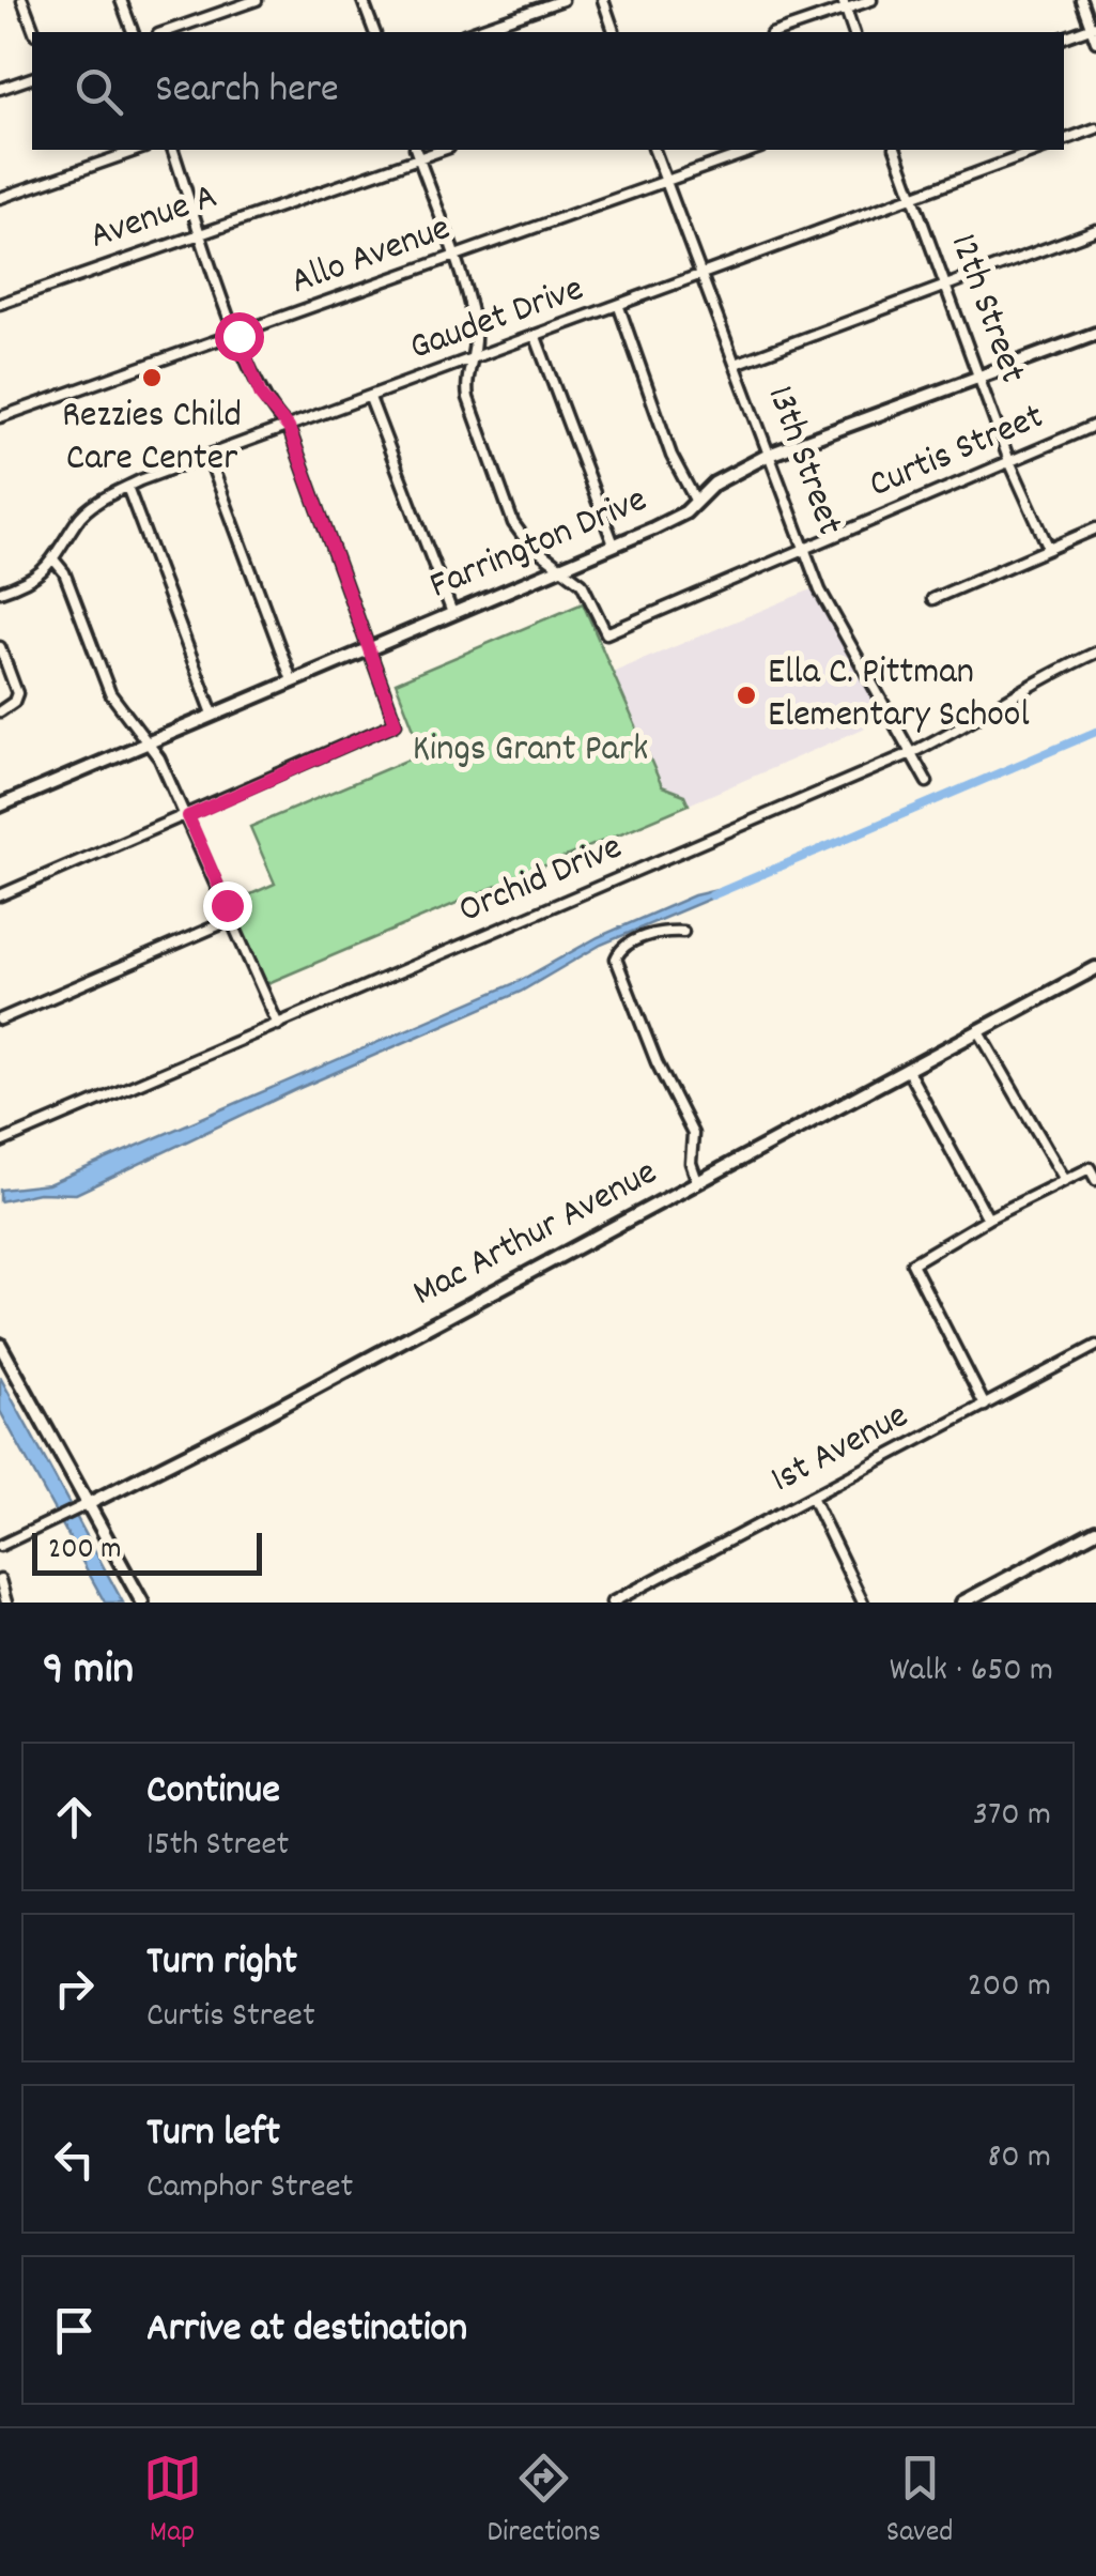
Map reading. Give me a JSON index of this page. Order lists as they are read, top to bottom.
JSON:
{
  "streets": {
    "street": [
      "Avenue A",
      "Allo Avenue",
      "12th Street",
      "Gaudet Drive",
      "Curtis Street",
      "13th Street",
      "Farrington Drive",
      "Orchid Drive",
      "Mac Arthur Avenue",
      "1st Avenue"
    ]
  },
  "crossings": [
    ["Allo Avenue", "13th Street"],
    ["12th Street", "Gaudet Drive"],
    ["12th Street", "Curtis Street"],
    ["12th Street", "Farrington Drive"],
    ["Gaudet Drive", "13th Street"],
    ["Curtis Street", "13th Street"],
    ["Curtis Street", "Farrington Drive"],
    ["13th Street", "Farrington Drive"],
    ["13th Street", "Orchid Drive"]
  ],
  "parks": ["Kings Grant Park"],
  "places": ["Rezzies Child Care Center", "Ella C. Pittman Elementary School"],
  "scale_bar": "200 m",
  "page": {
    "search": "Search here",
    "scale": "200 m",
    "heading": ["9 min", "Walk · 650 m"],
    "list": [
      ["Continue", "15th Street", "370 m"],
      ["Turn right", "Curtis Street", "200 m"],
      ["Turn left", "Camphor Street", "80 m"],
      "Arrive at destination"
    ],
    "nav": ["Map", "Directions", "Saved"]
  }
}
